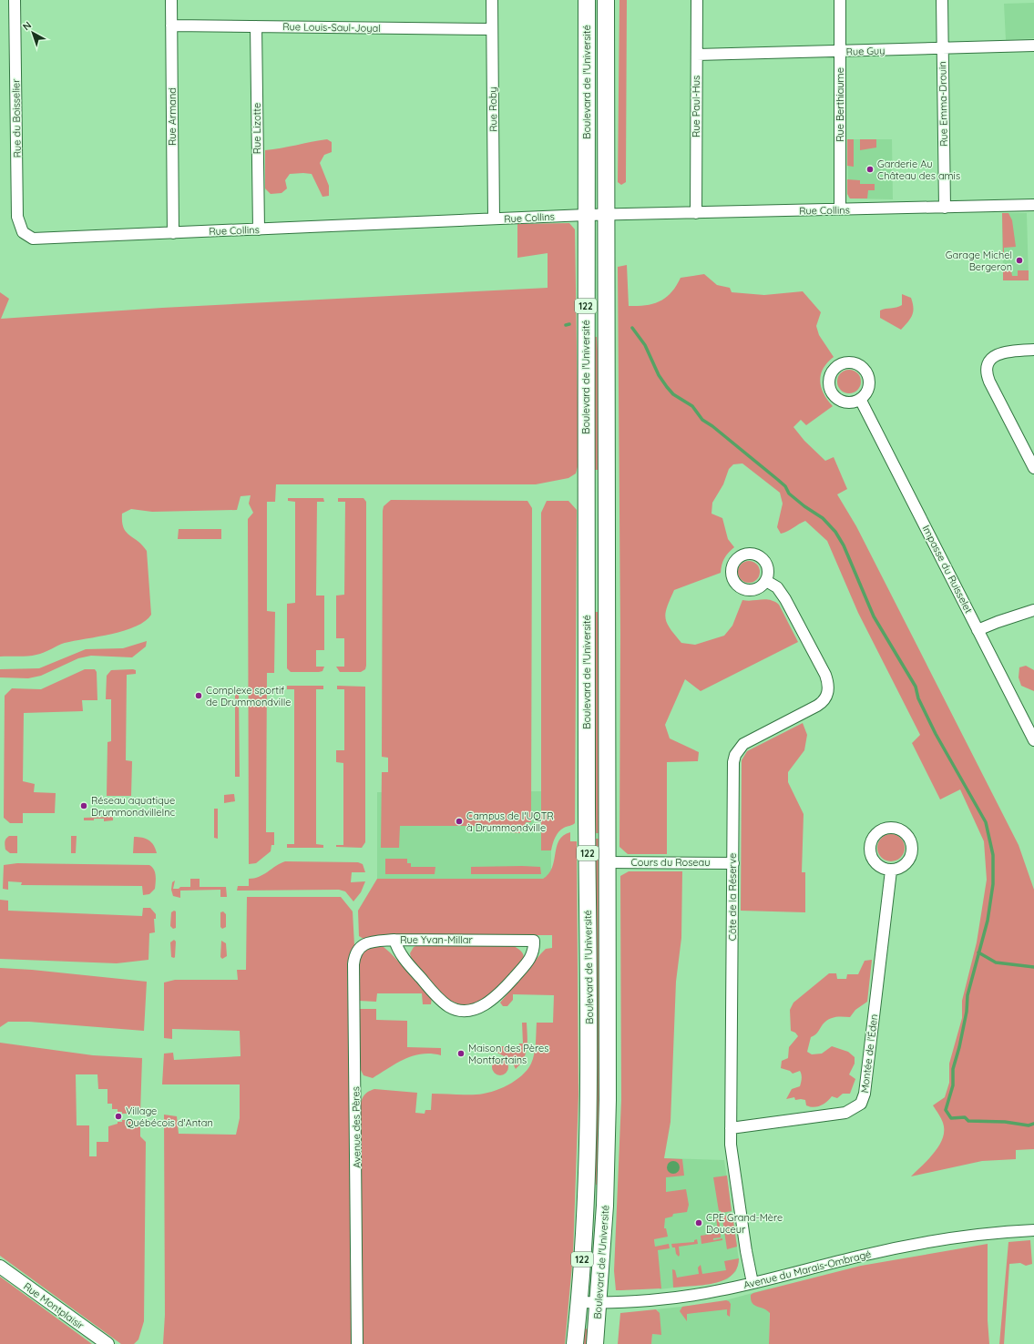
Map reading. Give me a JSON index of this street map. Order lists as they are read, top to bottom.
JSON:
{
  "streets": {
    "main road": ["Boulevard de l'Université", "122"],
    "street": [
      "Rue Louis-Saul-Joyal",
      "Rue Guy",
      "Rue Emma-Drouin",
      "Rue Berthiaume",
      "Rue Paul-Hus",
      "Rue Roby",
      "Rue Armand",
      "Rue du Boisselier",
      "Rue Lizotte",
      "Rue Collins",
      "Impasse du Ruisselet",
      "Cours du Roseau",
      "Côte de la Réserve",
      "Rue Yvan-Millar",
      "Montée de l'Éden",
      "Avenue des Pères",
      "Avenue du Marais-Ombragé",
      "Rue Montplaisir"
    ]
  },
  "crossings": [
    ["Rue Louis-Saul-Joyal", "Rue Roby"],
    ["Rue Louis-Saul-Joyal", "Rue Armand"],
    ["Rue Louis-Saul-Joyal", "Rue Lizotte"],
    ["Rue Guy", "Rue Emma-Drouin"],
    ["Rue Guy", "Rue Berthiaume"],
    ["Rue Guy", "Rue Paul-Hus"],
    ["Boulevard de l'Université", "Rue Collins"],
    ["Boulevard de l'Université", "Cours du Roseau"],
    ["Boulevard de l'Université", "Avenue du Marais-Ombragé"],
    ["Rue Emma-Drouin", "Rue Collins"],
    ["Rue Berthiaume", "Rue Collins"],
    ["Rue Paul-Hus", "Rue Collins"],
    ["Rue Roby", "Rue Collins"],
    ["Rue Armand", "Rue Collins"],
    ["Rue du Boisselier", "Rue Collins"],
    ["Rue Lizotte", "Rue Collins"],
    ["Cours du Roseau", "Côte de la Réserve"],
    ["Côte de la Réserve", "Montée de l'Éden"],
    ["Côte de la Réserve", "Avenue du Marais-Ombragé"],
    ["Rue Yvan-Millar", "Avenue des Pères"]
  ],
  "places": [
    "Garderie Au Château des amis",
    "Garage Michel Bergeron",
    "Complexe sportif de Drummondville",
    "Réseau aquatique DrummondvilleInc",
    "Campus de l'UQTR à Drummondville",
    "Maison des Pères Montfortains",
    "Village Québécois d'Antan",
    "CPE Grand-Mère Douceur"
  ],
  "north": "top left"
}
